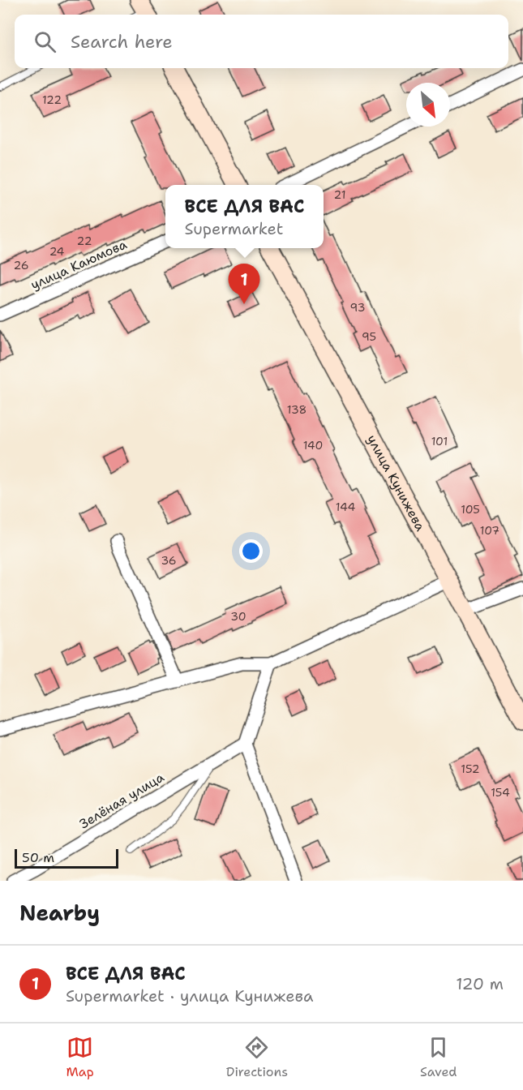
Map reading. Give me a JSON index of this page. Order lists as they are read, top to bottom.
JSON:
{
  "streets": {
    "street": ["улица Каюмова", "улица Кунижева", "Зелёная улица"]
  },
  "house_numbers": [
    "122",
    "21",
    "22",
    "24",
    "26",
    "93",
    "95",
    "138",
    "101",
    "140",
    "144",
    "105",
    "107",
    "36",
    "30",
    "152",
    "154"
  ],
  "scale_bar": "50 m",
  "north": "bottom right",
  "page": {
    "search": "Search here",
    "popup": ["ВСЕ ДЛЯ ВАС", "Supermarket"],
    "pins": "1",
    "scale": "50 m",
    "heading": "Nearby",
    "list": [
      {
        "mark": "1",
        "name": "ВСЕ ДЛЯ ВАС",
        "note": "Supermarket · улица Кунижева",
        "value": "120 m"
      }
    ],
    "nav": ["Map", "Directions", "Saved"]
  }
}
